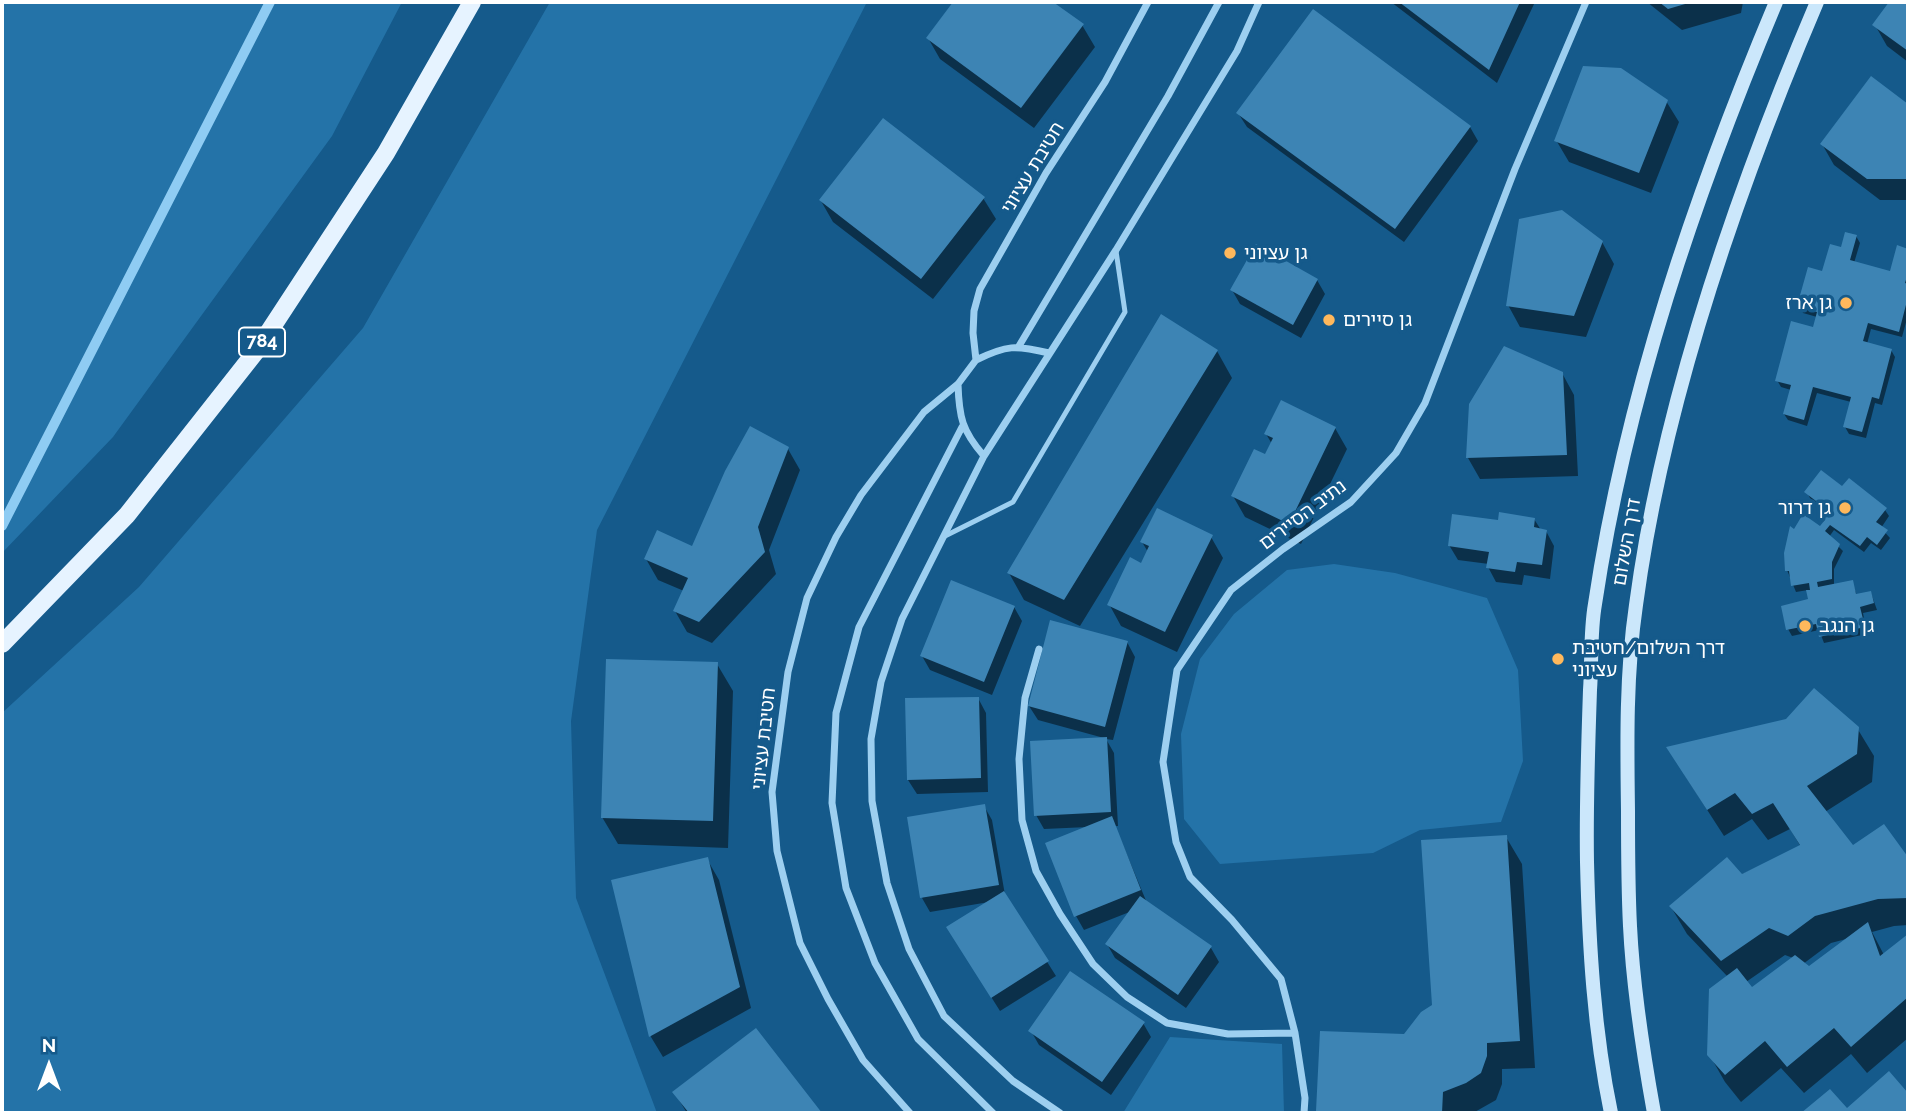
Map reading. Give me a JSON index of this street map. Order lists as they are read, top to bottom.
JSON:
{
  "streets": {
    "main road": ["784"],
    "street": ["חטיבת עציוני", "נתיב הסיירים", "דרך השלום"]
  },
  "places": [
    "גן עציוני",
    "גן ארז",
    "גן סיירים",
    "גן דרור",
    "גן הנגב",
    "דרך השלום/חטיבת עציוני"
  ],
  "north": "top"
}
